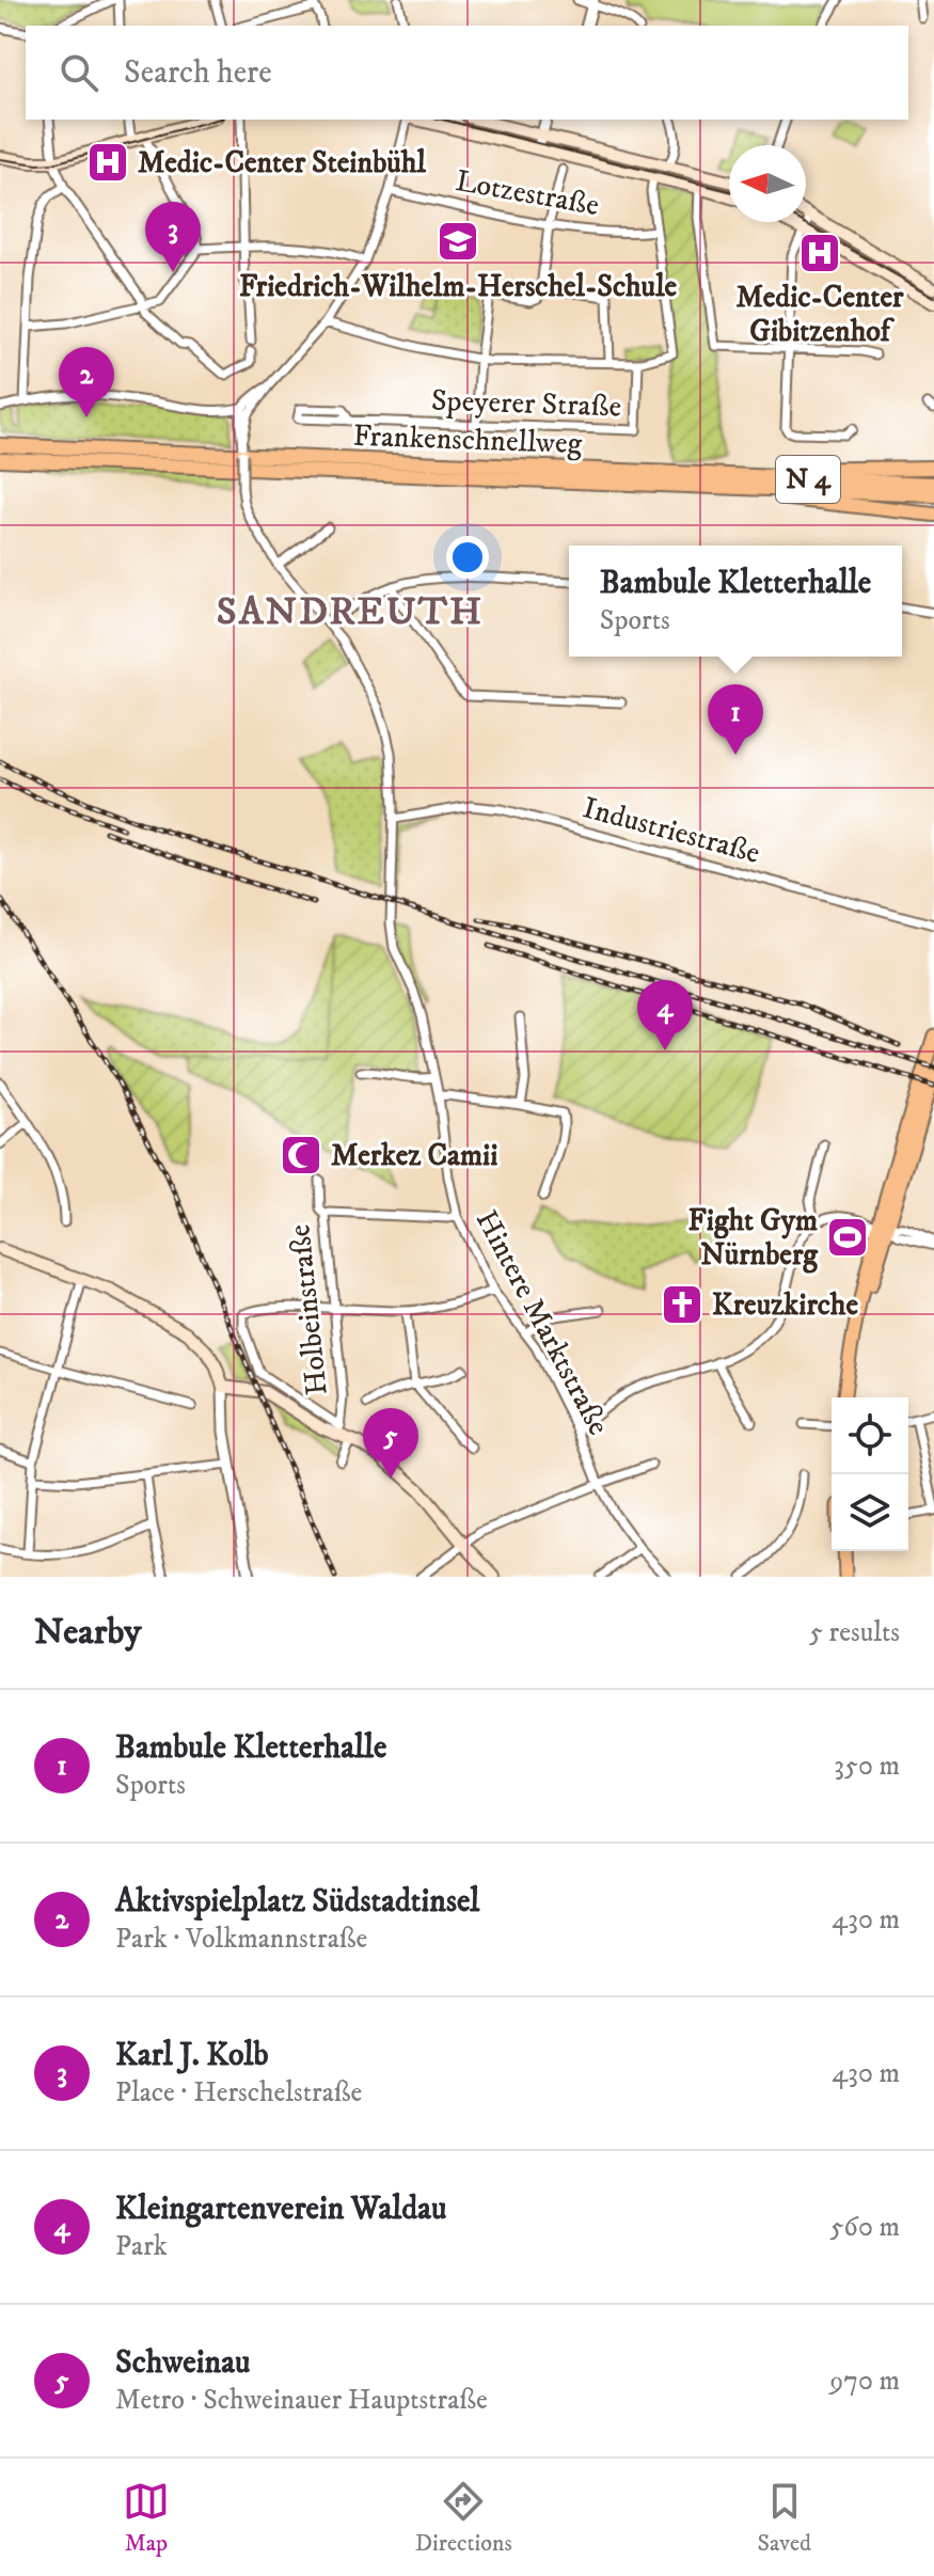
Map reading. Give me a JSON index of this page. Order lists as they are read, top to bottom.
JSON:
{
  "streets": {
    "highway": ["Frankenschnellweg", "N 4"],
    "street": [
      "Lotzestraße",
      "Speyerer Straße",
      "Industriestraße",
      "Holbeinstraße",
      "Hintere Marktstraße"
    ]
  },
  "crossings": [
    ["Industriestraße", "Hintere Marktstraße"]
  ],
  "districts": ["SANDREUTH"],
  "places": {
    "hospital": ["Medic-Center Steinbühl", "Medic-Center Gibitzenhof"],
    "school or university": ["Friedrich-Wilhelm-Herschel-Schule"],
    "mosque": ["Merkez Camii"],
    "sports": ["Fight Gym Nürnberg"],
    "church": ["Kreuzkirche"]
  },
  "north": "left",
  "page": {
    "search": "Search here",
    "pins": [
      "3",
      "2",
      "1",
      "4",
      "5"
    ],
    "popup": ["Bambule Kletterhalle", "Sports"],
    "heading": ["Nearby", "5 results"],
    "list": [
      {
        "mark": "1",
        "name": "Bambule Kletterhalle",
        "note": "Sports",
        "value": "350 m"
      },
      {
        "mark": "2",
        "name": "Aktivspielplatz Südstadtinsel",
        "note": "Park · Volkmannstraße",
        "value": "430 m"
      },
      {
        "mark": "3",
        "name": "Karl J. Kolb",
        "note": "Place · Herschelstraße",
        "value": "430 m"
      },
      {
        "mark": "4",
        "name": "Kleingartenverein Waldau",
        "note": "Park",
        "value": "560 m"
      },
      {
        "mark": "5",
        "name": "Schweinau",
        "note": "Metro · Schweinauer Hauptstraße",
        "value": "970 m"
      }
    ],
    "nav": ["Map", "Directions", "Saved"]
  }
}
